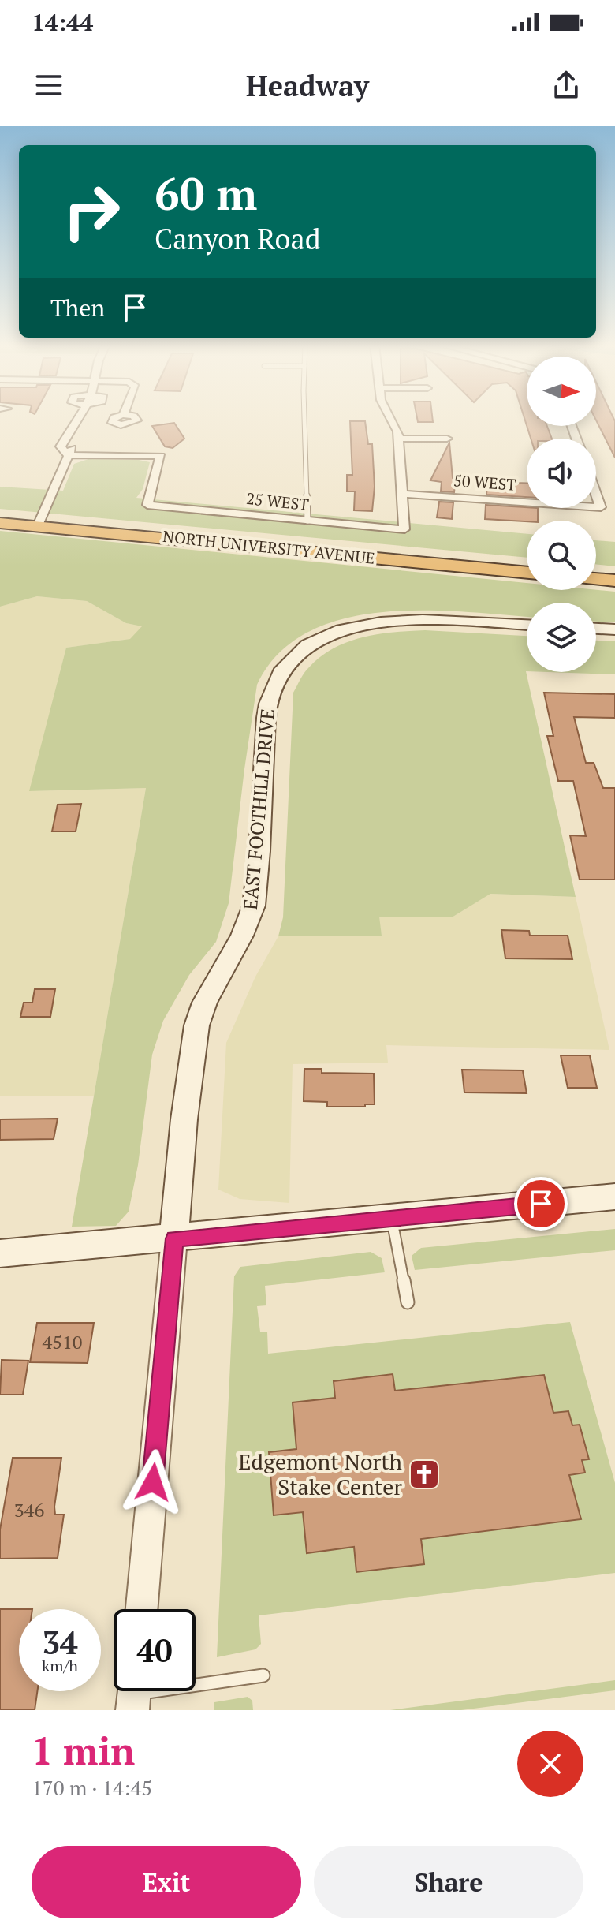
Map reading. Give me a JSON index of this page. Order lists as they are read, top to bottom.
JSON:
{
  "streets": {
    "highway": ["NORTH UNIVERSITY AVENUE"],
    "main road": ["EAST FOOTHILL DRIVE"],
    "street": ["50 WEST", "25 WEST"]
  },
  "crossings": [
    ["50 WEST", "25 WEST"]
  ],
  "places": {
    "church": ["Edgemont North Stake Center"]
  },
  "house_numbers": ["4510", "346"],
  "north": "right",
  "page": {
    "status": "14:44",
    "header": "Headway",
    "turn": ["60 m", "Canyon Road"],
    "then": "Then",
    "speed": "34 km/h",
    "limit": "40",
    "heading": ["1 min", "170 m · 14:45"],
    "buttons": ["Exit", "Share"]
  }
}
